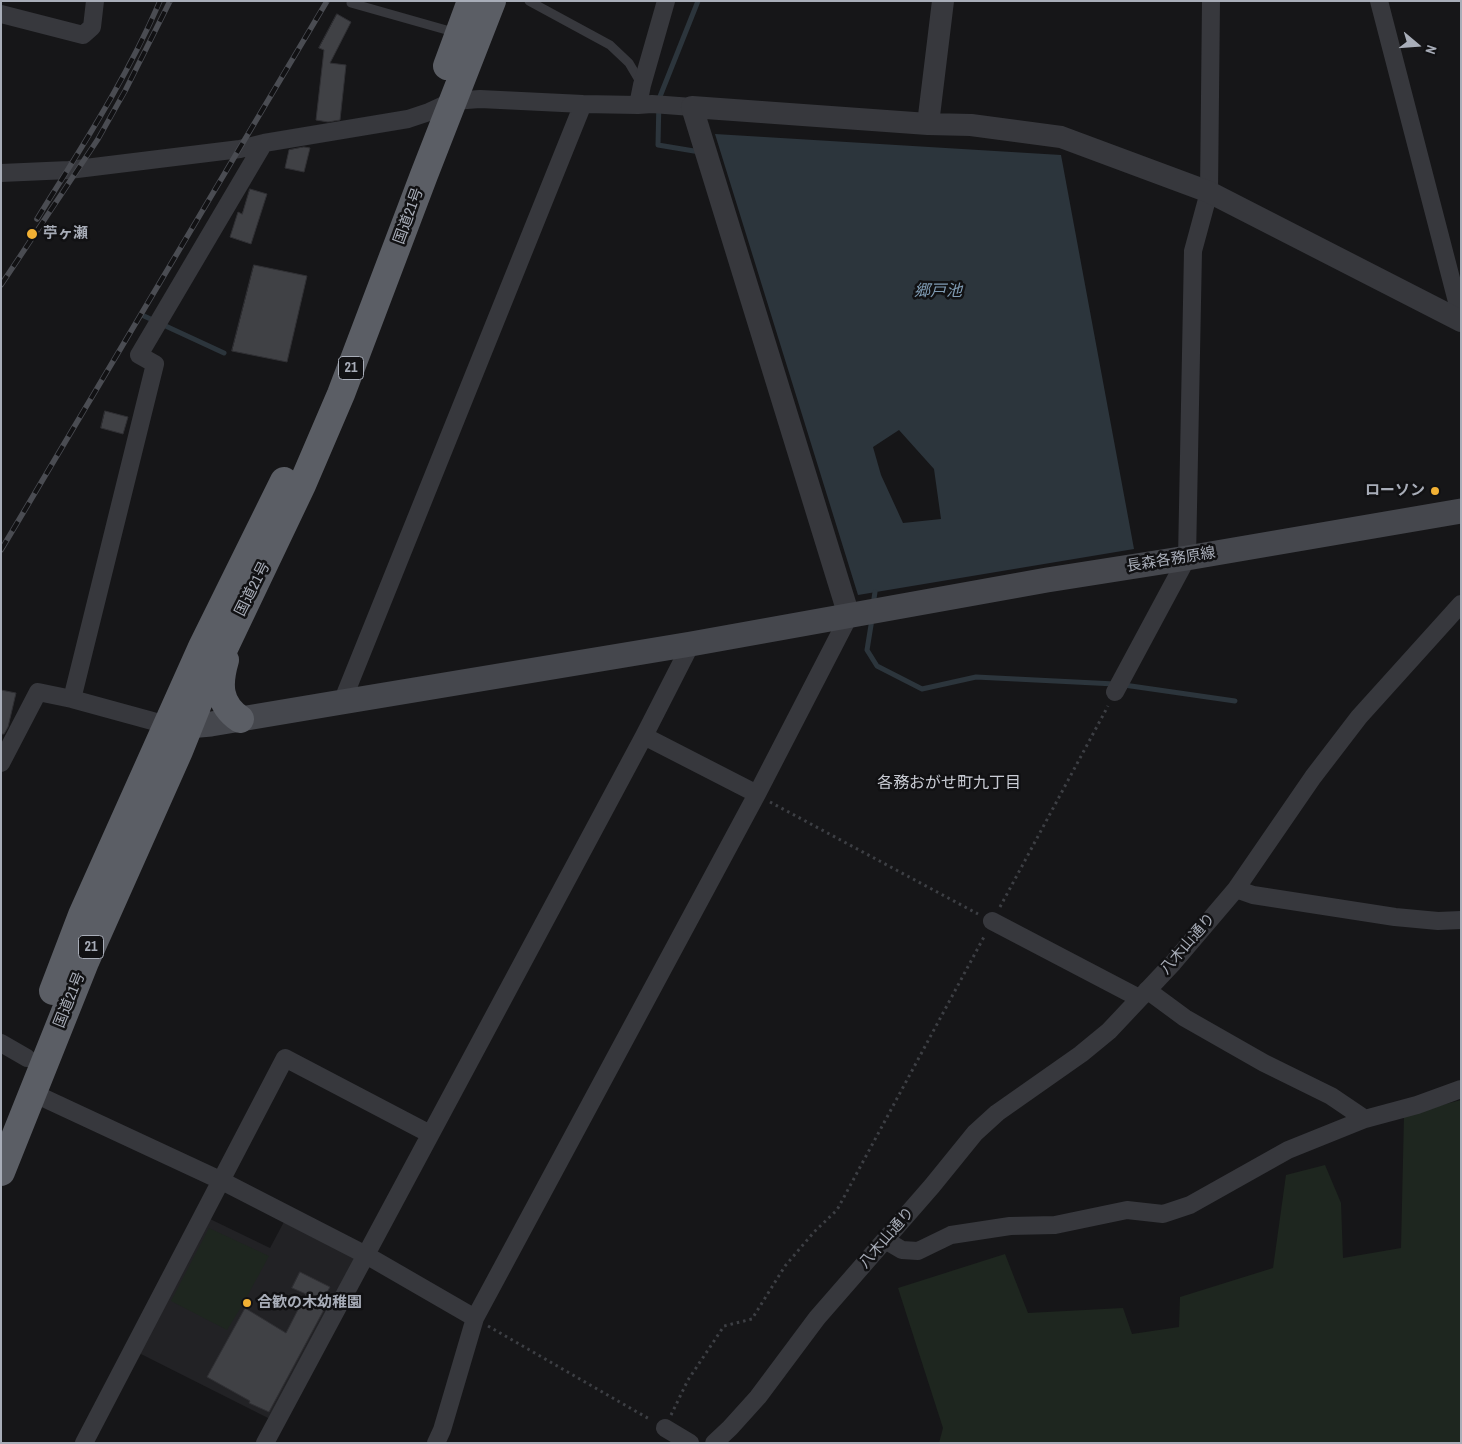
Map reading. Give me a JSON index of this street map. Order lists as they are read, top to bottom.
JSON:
{
  "streets": {
    "highway": ["国道21号", "21"],
    "main road": ["長森各務原線"],
    "street": ["八木山通り"]
  },
  "crossings": [
    ["国道21号", "長森各務原線"]
  ],
  "districts": ["各務おがせ町九丁目"],
  "water": ["郷戸池"],
  "places": ["苧ヶ瀬", "ローソン", "合歓の木幼稚園"],
  "north": "right"
}
